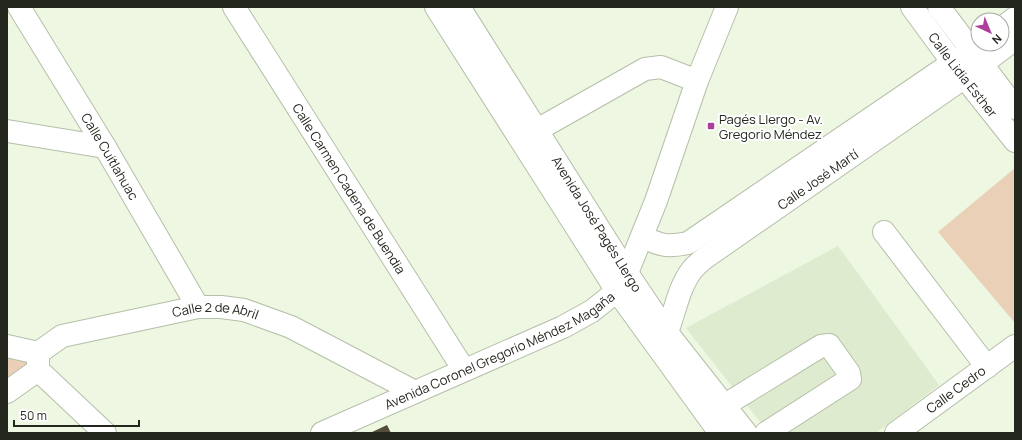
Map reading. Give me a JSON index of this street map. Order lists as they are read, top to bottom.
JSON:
{
  "streets": {
    "street": [
      "Calle Lidia Esther",
      "Calle Cuitlahuac",
      "Calle José Martí",
      "Calle Carmen Cadena de Buendia",
      "Avenida José Pagés Llergo",
      "Calle 2 de Abril",
      "Avenida Coronel Gregorio Méndez Magaña",
      "Calle Cedro"
    ]
  },
  "crossings": [
    ["Calle Lidia Esther", "Calle José Martí"],
    ["Calle Cuitlahuac", "Calle 2 de Abril"],
    ["Calle José Martí", "Avenida José Pagés Llergo"],
    ["Calle José Martí", "Avenida Coronel Gregorio Méndez Magaña"],
    ["Calle Carmen Cadena de Buendia", "Avenida Coronel Gregorio Méndez Magaña"],
    ["Avenida José Pagés Llergo", "Avenida Coronel Gregorio Méndez Magaña"],
    ["Calle 2 de Abril", "Avenida Coronel Gregorio Méndez Magaña"]
  ],
  "places": {
    "transit": ["Pagés Llergo - Av. Gregorio Méndez"]
  },
  "scale_bar": "50 m",
  "north": "bottom right"
}
